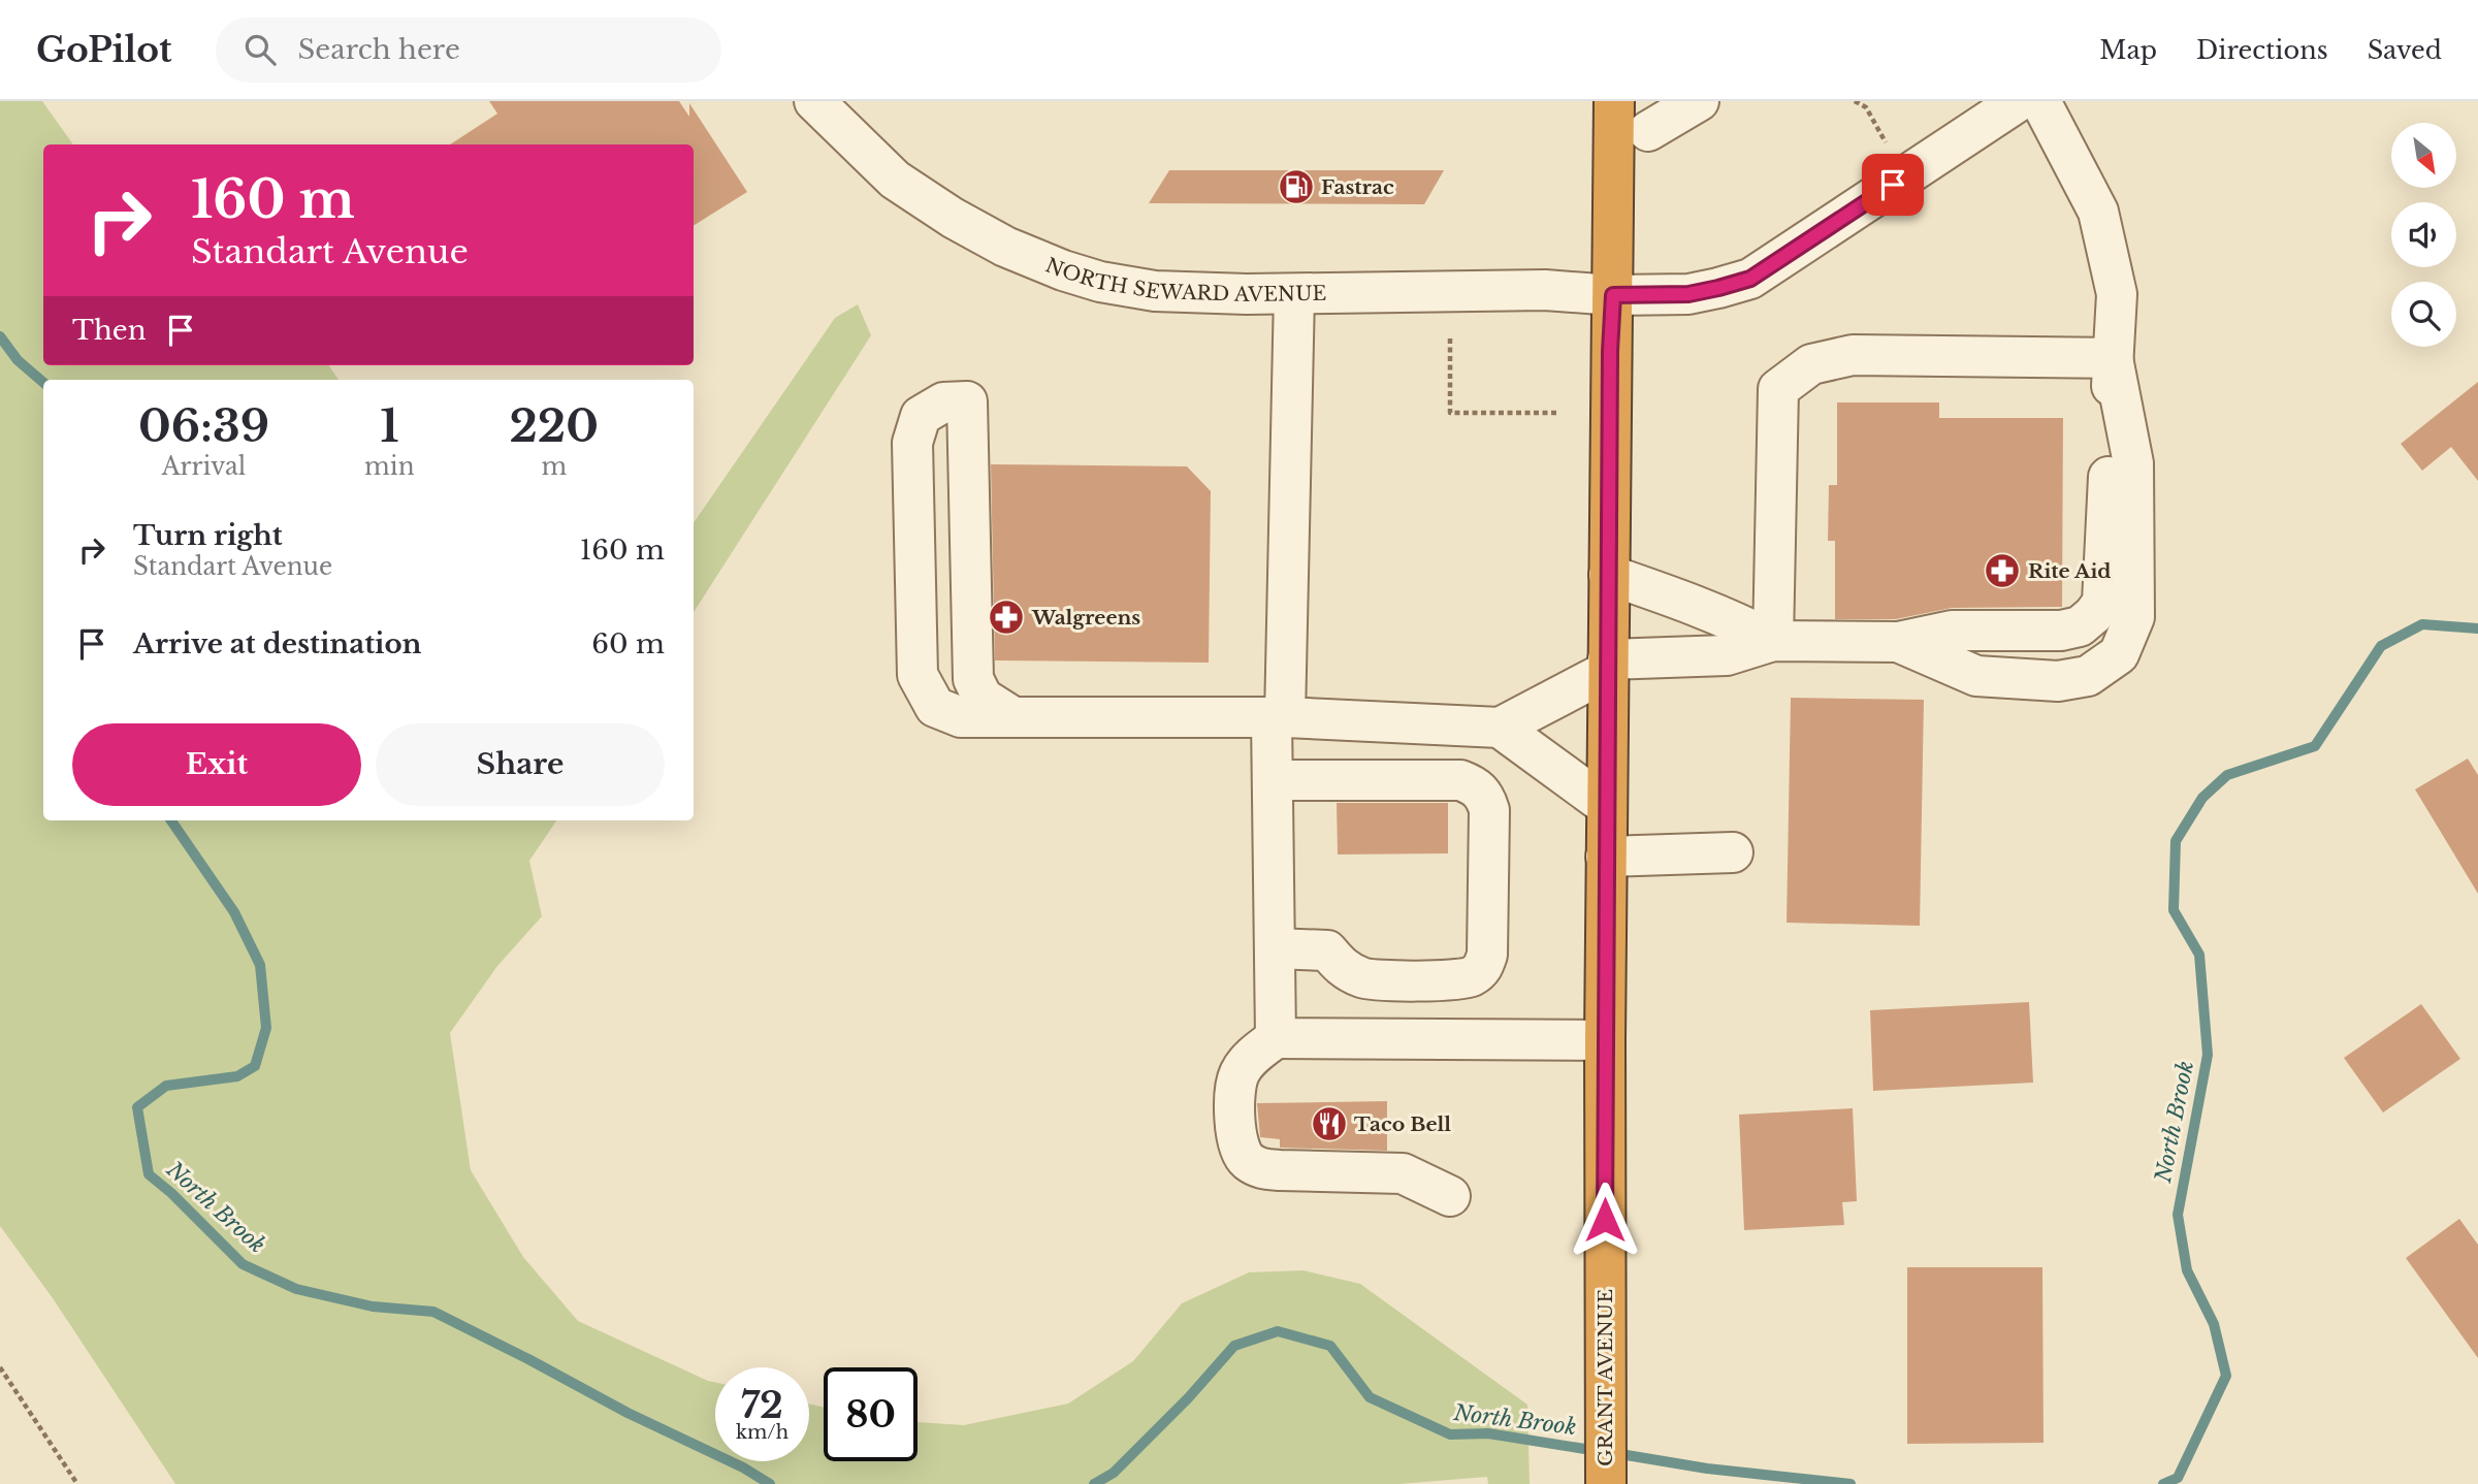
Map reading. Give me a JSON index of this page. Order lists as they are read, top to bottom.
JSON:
{
  "streets": {
    "highway": ["GRANT AVENUE"],
    "street": ["NORTH SEWARD AVENUE"]
  },
  "crossings": [
    ["NORTH SEWARD AVENUE", "GRANT AVENUE"]
  ],
  "water": ["North Brook"],
  "places": {
    "fuel station": ["Fastrac"],
    "pharmacy": ["Rite Aid", "Walgreens"],
    "restaurant": ["Taco Bell"]
  },
  "north": "bottom right",
  "page": {
    "header": "GoPilot",
    "search": "Search here",
    "nav": ["Map", "Directions", "Saved"],
    "turn": ["160 m", "Standart Avenue"],
    "then": "Then",
    "eta": [
      "06:39",
      "Arrival",
      "1",
      "min",
      "220",
      "m"
    ],
    "list": [
      {
        "name": "Turn right",
        "note": "Standart Avenue",
        "value": "160 m"
      },
      {
        "name": "Arrive at destination",
        "value": "60 m"
      }
    ],
    "buttons": ["Exit", "Share"],
    "speed": "72 km/h",
    "limit": "80"
  }
}
